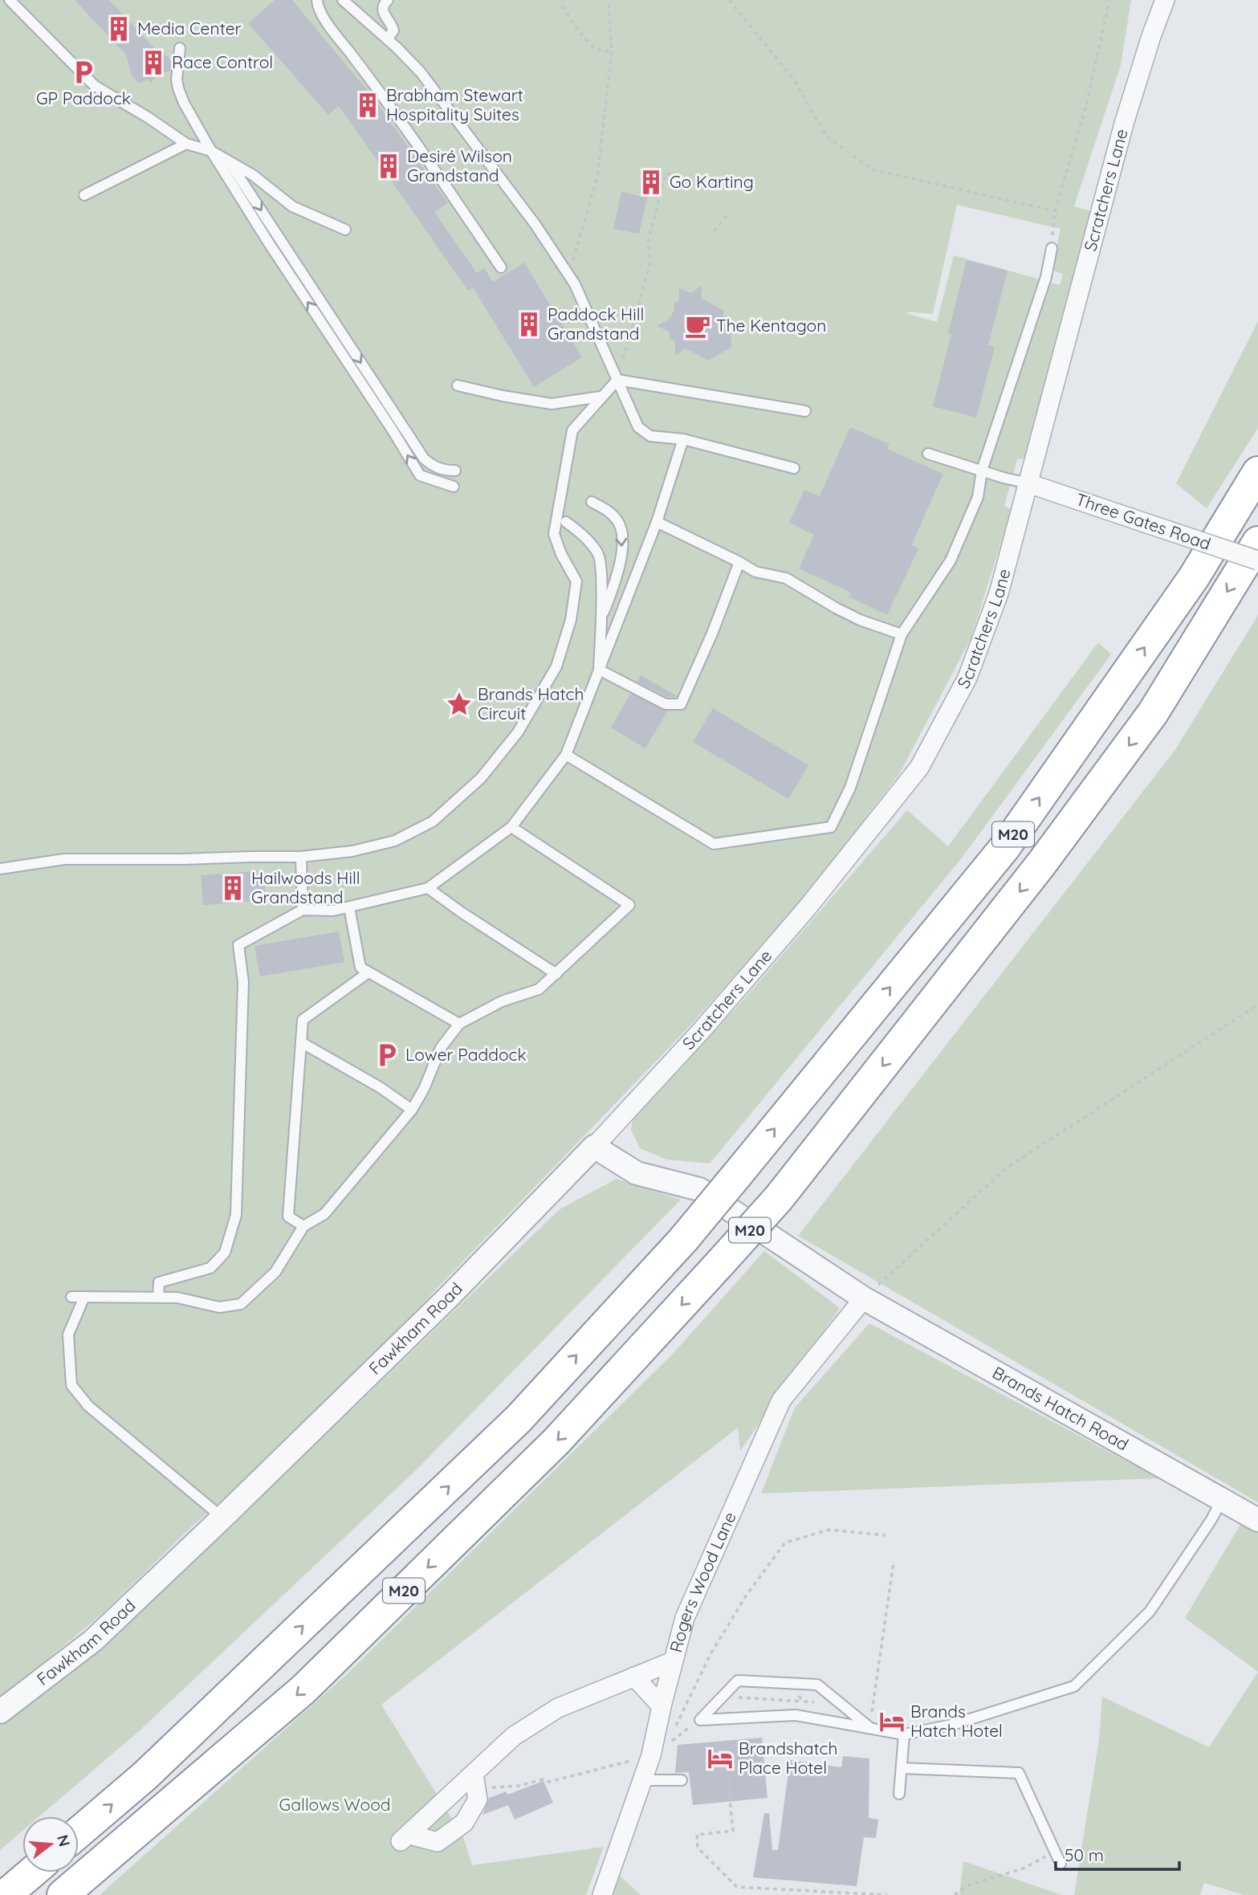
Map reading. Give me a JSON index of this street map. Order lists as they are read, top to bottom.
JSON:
{
  "streets": {
    "highway": ["M20"],
    "street": [
      "Scratchers Lane",
      "Three Gates Road",
      "Fawkham Road",
      "Brands Hatch Road",
      "Rogers Wood Lane"
    ]
  },
  "crossings": [
    ["Scratchers Lane", "Three Gates Road"],
    ["Scratchers Lane", "Fawkham Road"],
    ["Brands Hatch Road", "Rogers Wood Lane"]
  ],
  "parks": ["Gallows Wood"],
  "places": {
    "building": [
      "Media Center",
      "Race Control",
      "Brabham Stewart Hospitality Suites",
      "Desiré Wilson Grandstand",
      "Go Karting",
      "Paddock Hill Grandstand",
      "Hailwoods Hill Grandstand"
    ],
    "parking": ["GP Paddock", "Lower Paddock"],
    "cafe": ["The Kentagon"],
    "place": ["Brands Hatch Circuit"],
    "hotel": ["Brands Hatch Hotel", "Brandshatch Place Hotel"]
  },
  "scale_bar": "50 m",
  "north": "right"
}
